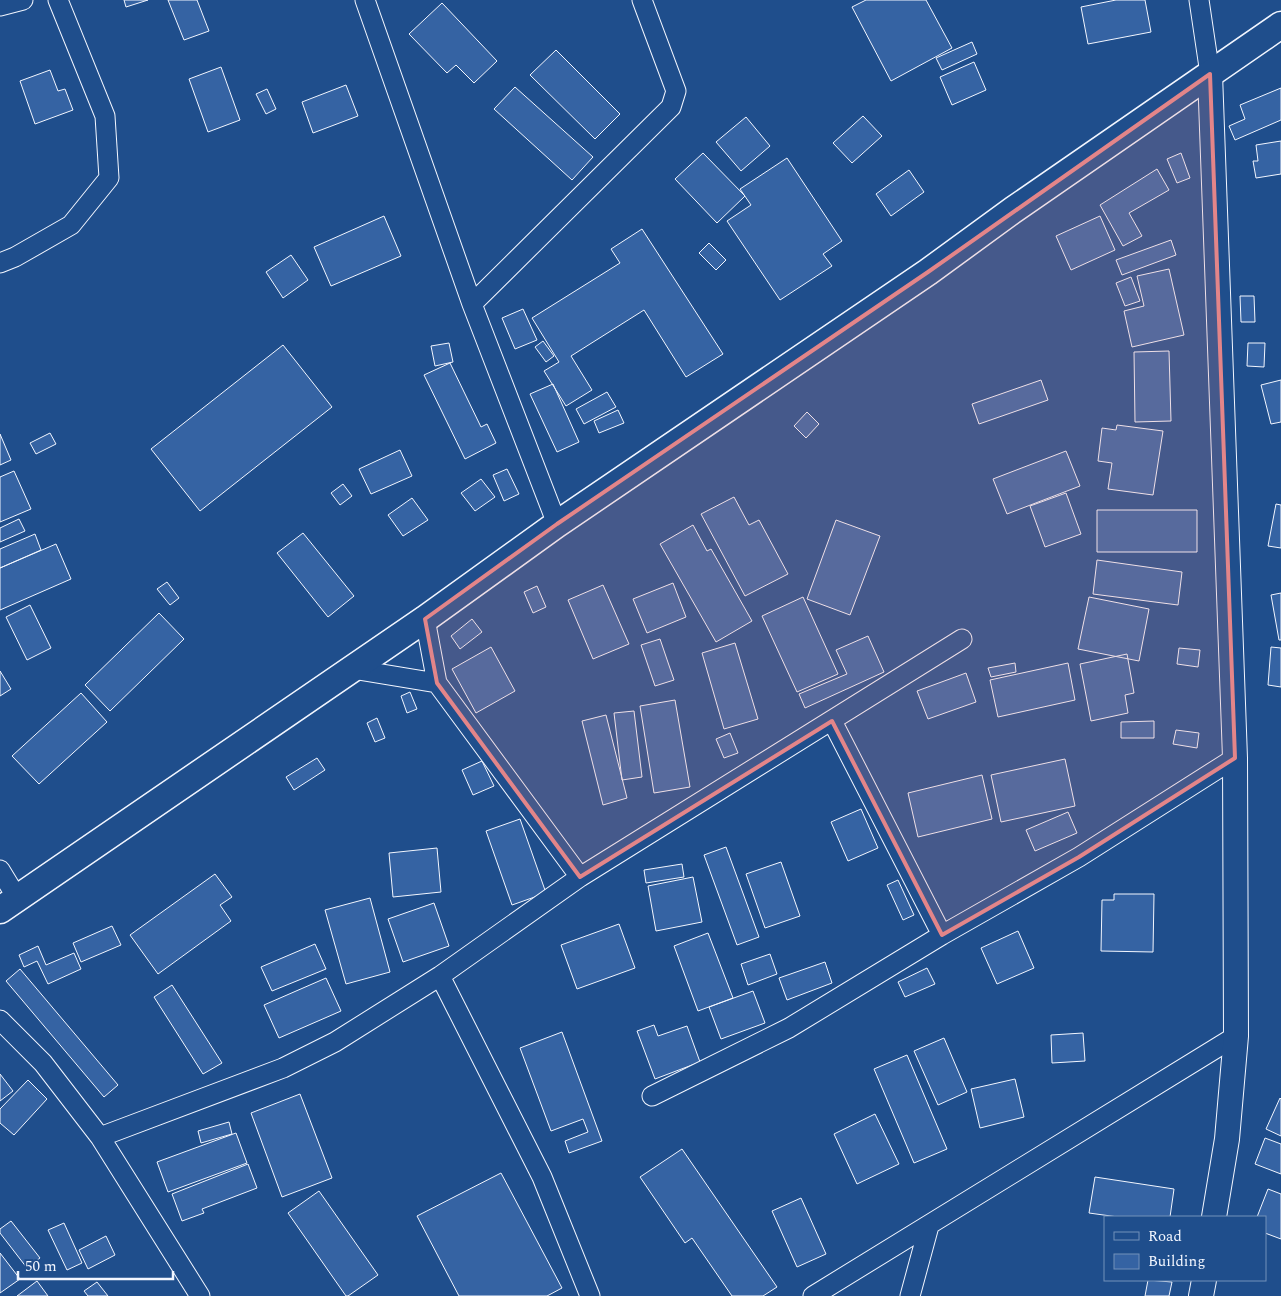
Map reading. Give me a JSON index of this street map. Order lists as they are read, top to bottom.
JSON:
{
  "legend": ["Road", "Building"],
  "scale_bar": "50 m"
}
